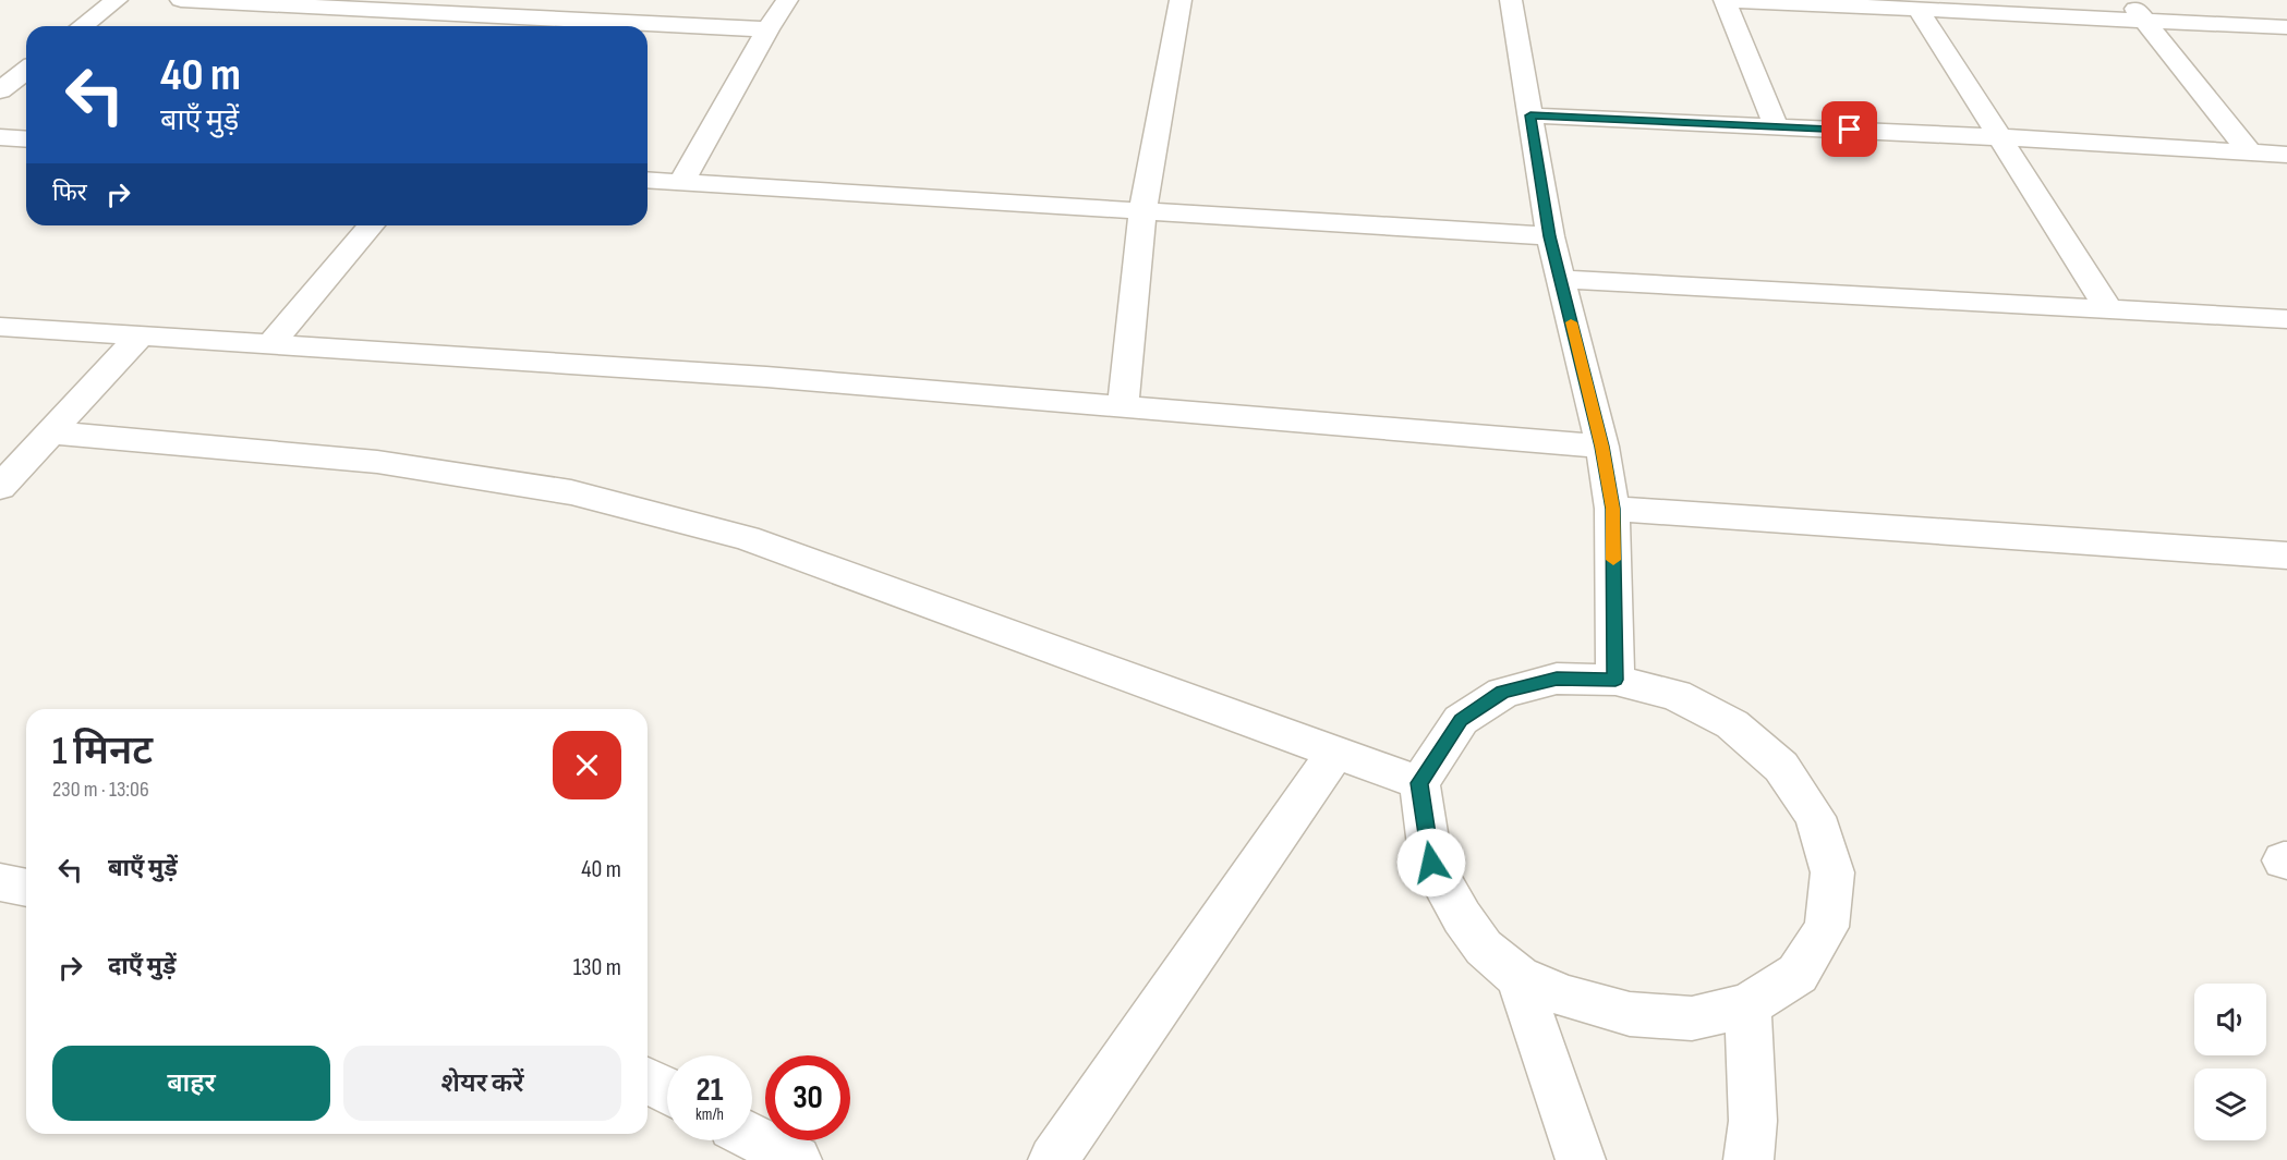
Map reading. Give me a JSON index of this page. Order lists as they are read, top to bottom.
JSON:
{
  "page": {
    "turn": ["40 m", "बाएँ मुड़ें"],
    "then": "फिर",
    "heading": ["1 मिनट", "230 m · 13:06"],
    "list": [
      {
        "name": "बाएँ मुड़ें",
        "value": "40 m"
      },
      {
        "name": "दाएँ मुड़ें",
        "value": "130 m"
      }
    ],
    "buttons": ["बाहर", "शेयर करें"],
    "speed": "21 km/h",
    "limit": "30"
  }
}
